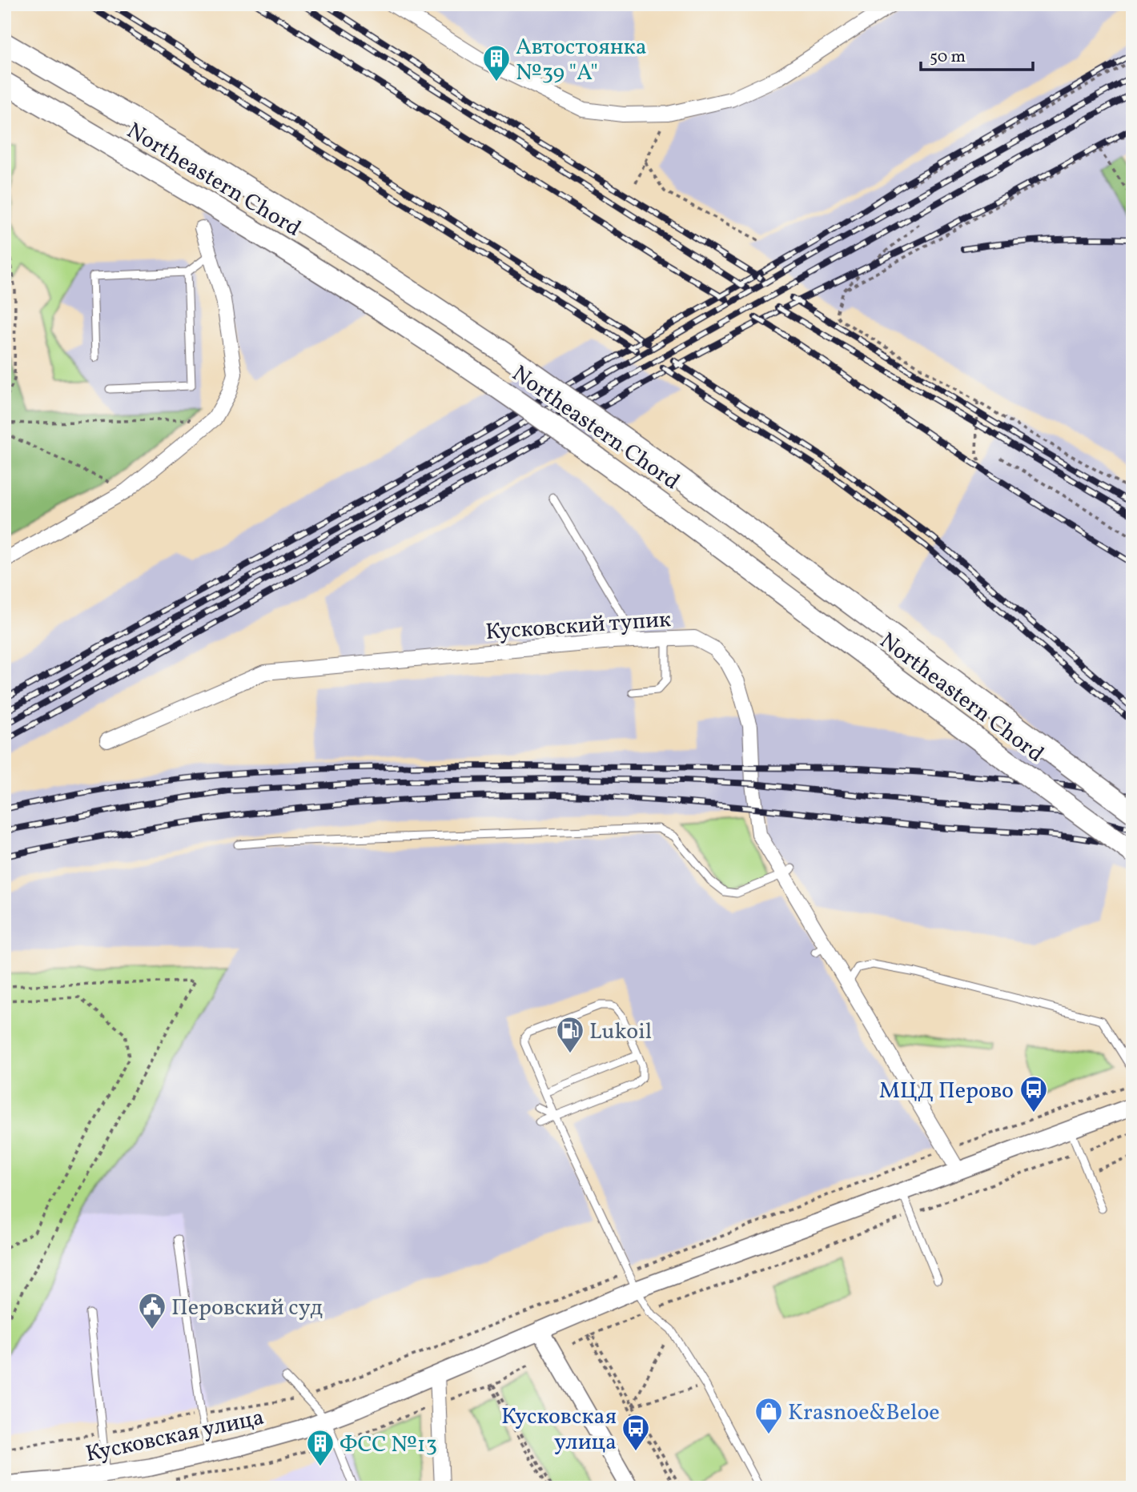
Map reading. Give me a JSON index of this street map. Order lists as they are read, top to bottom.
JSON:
{
  "streets": {
    "main road": ["Northeastern Chord"],
    "street": ["Кусковский тупик", "Кусковская улица"]
  },
  "crossings": [
    ["Кусковский тупик", "Кусковская улица"]
  ],
  "places": {
    "building": ["Автостоянка №39 \"А\"", "ФСС №13"],
    "fuel station": ["Lukoil"],
    "bus stop": ["МЦД Перово", "Кусковская улица"],
    "public building": ["Перовский суд"],
    "shop": ["Krasnoe&Beloe"]
  },
  "scale_bar": "50 m"
}
